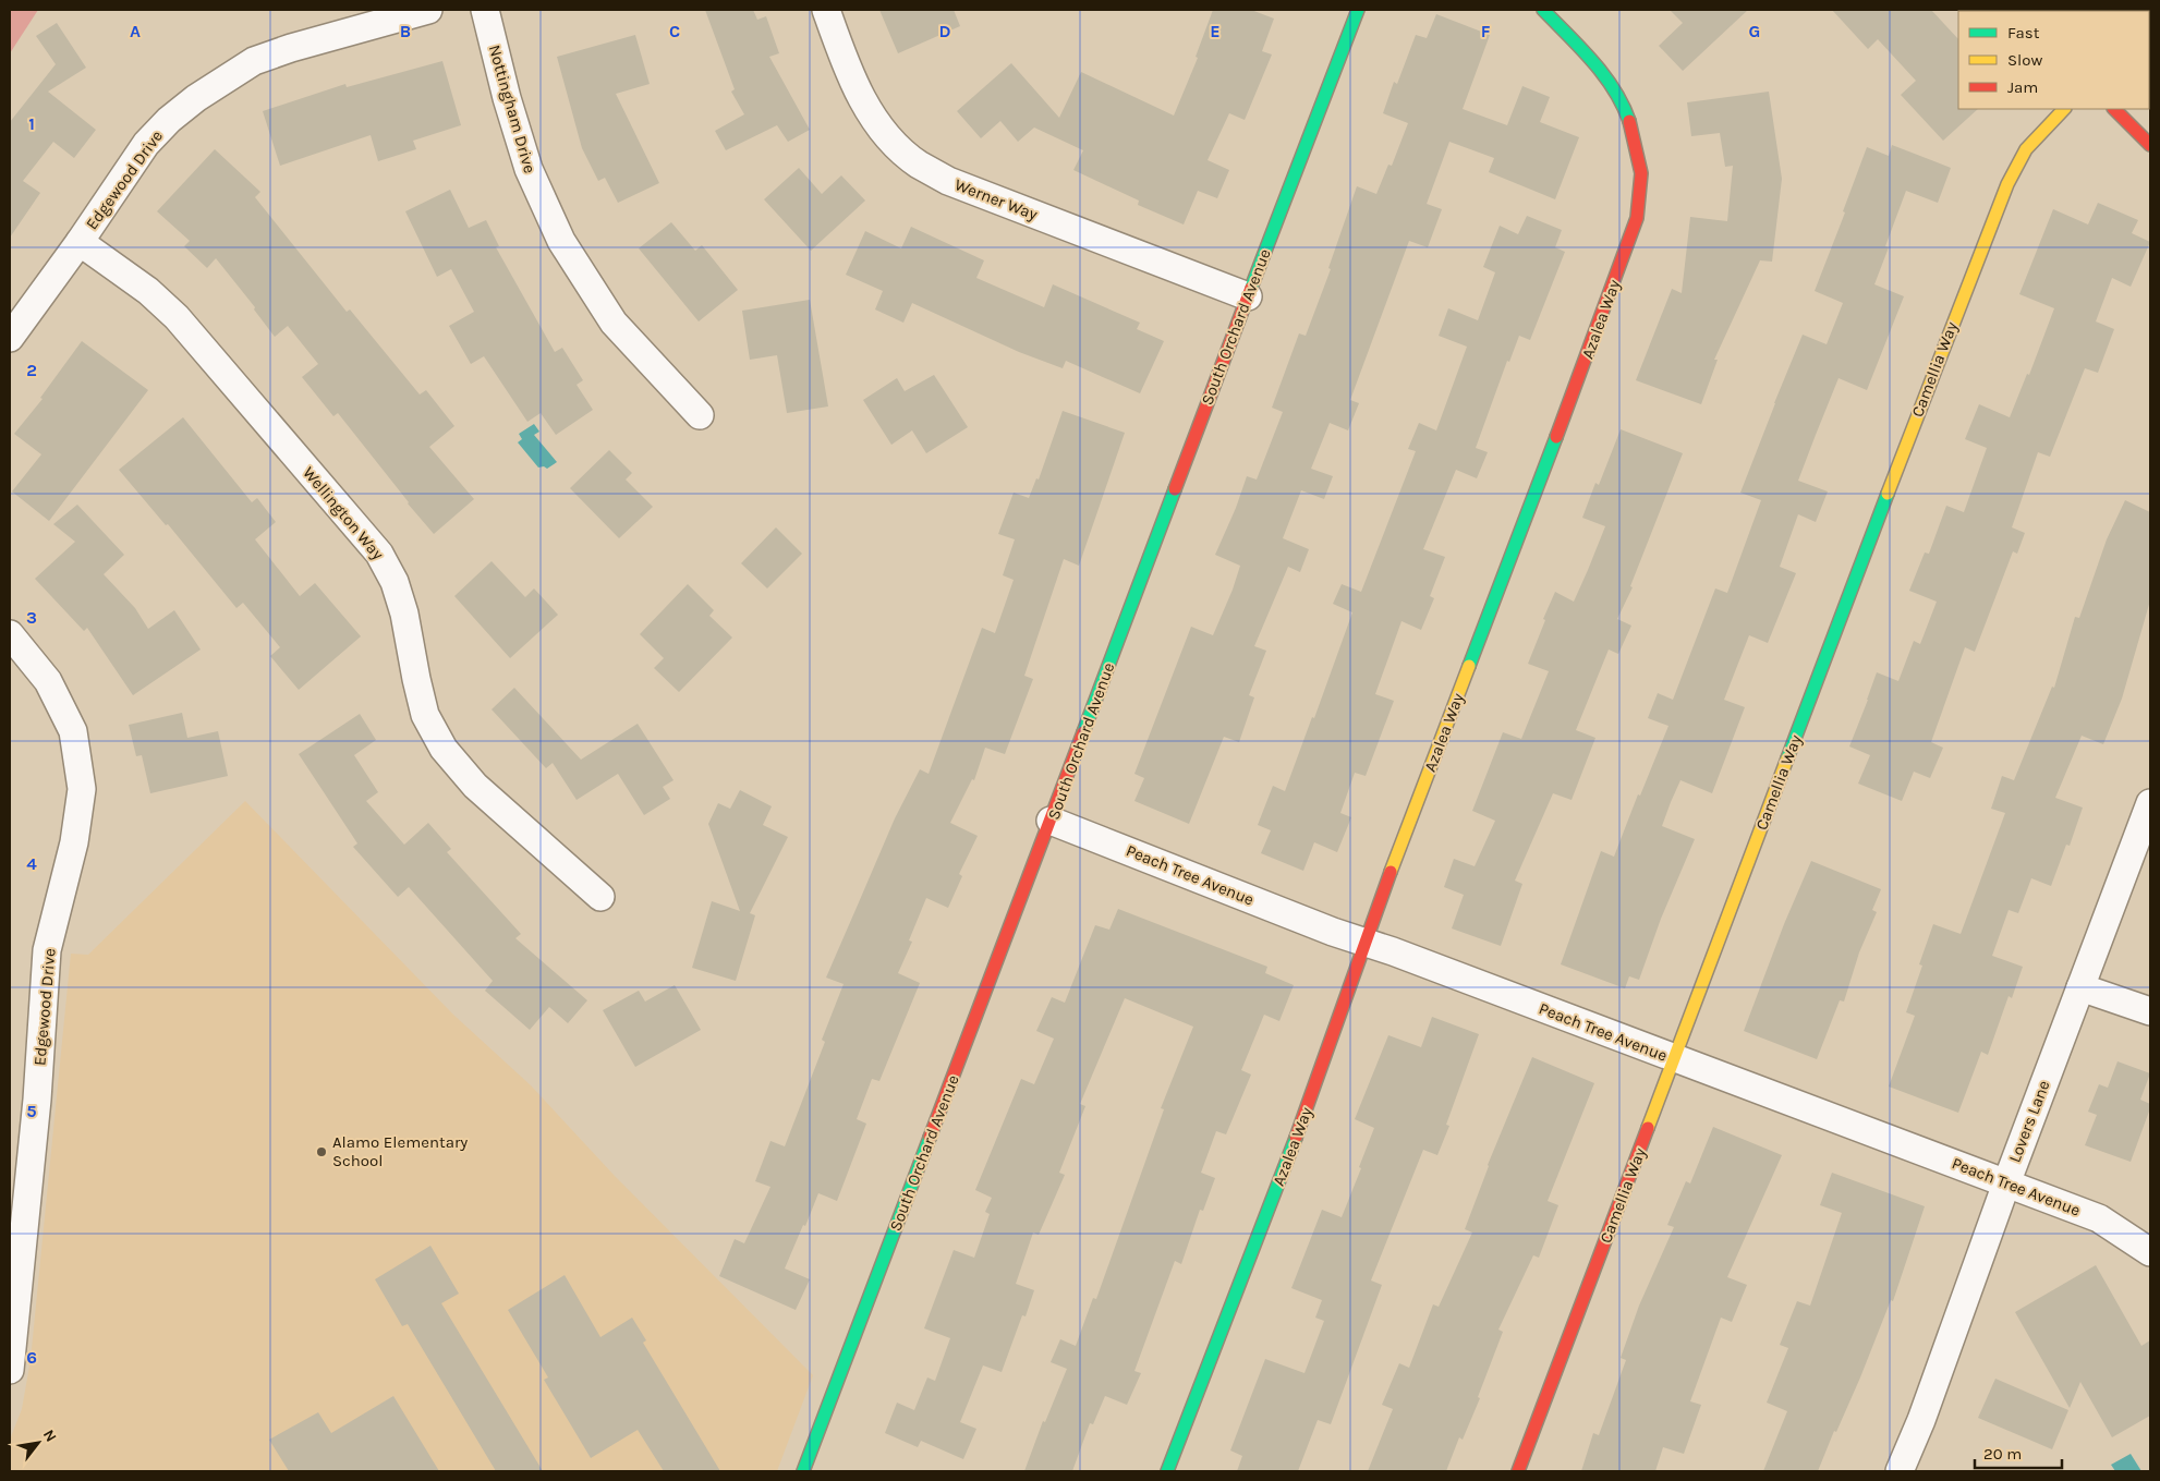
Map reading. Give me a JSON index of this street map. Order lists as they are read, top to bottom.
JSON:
{
  "streets": {
    "street": [
      "Nottingham Drive",
      "Edgewood Drive",
      "Werner Way",
      "Azalea Way",
      "South Orchard Avenue",
      "Camellia Way",
      "Wellington Way",
      "Peach Tree Avenue",
      "Lovers Lane"
    ]
  },
  "crossings": [
    ["Edgewood Drive", "Wellington Way"],
    ["Werner Way", "South Orchard Avenue"],
    ["Azalea Way", "Peach Tree Avenue"],
    ["South Orchard Avenue", "Peach Tree Avenue"],
    ["Camellia Way", "Peach Tree Avenue"],
    ["Peach Tree Avenue", "Lovers Lane"]
  ],
  "places": ["Alamo Elementary School"],
  "legend": ["Fast", "Slow", "Jam"],
  "scale_bar": "20 m",
  "north": "top right",
  "grid": {
    "columns": [
      "A",
      "B",
      "C",
      "D",
      "E",
      "F",
      "G"
    ],
    "rows": [
      "1",
      "2",
      "3",
      "4",
      "5",
      "6"
    ]
  }
}
